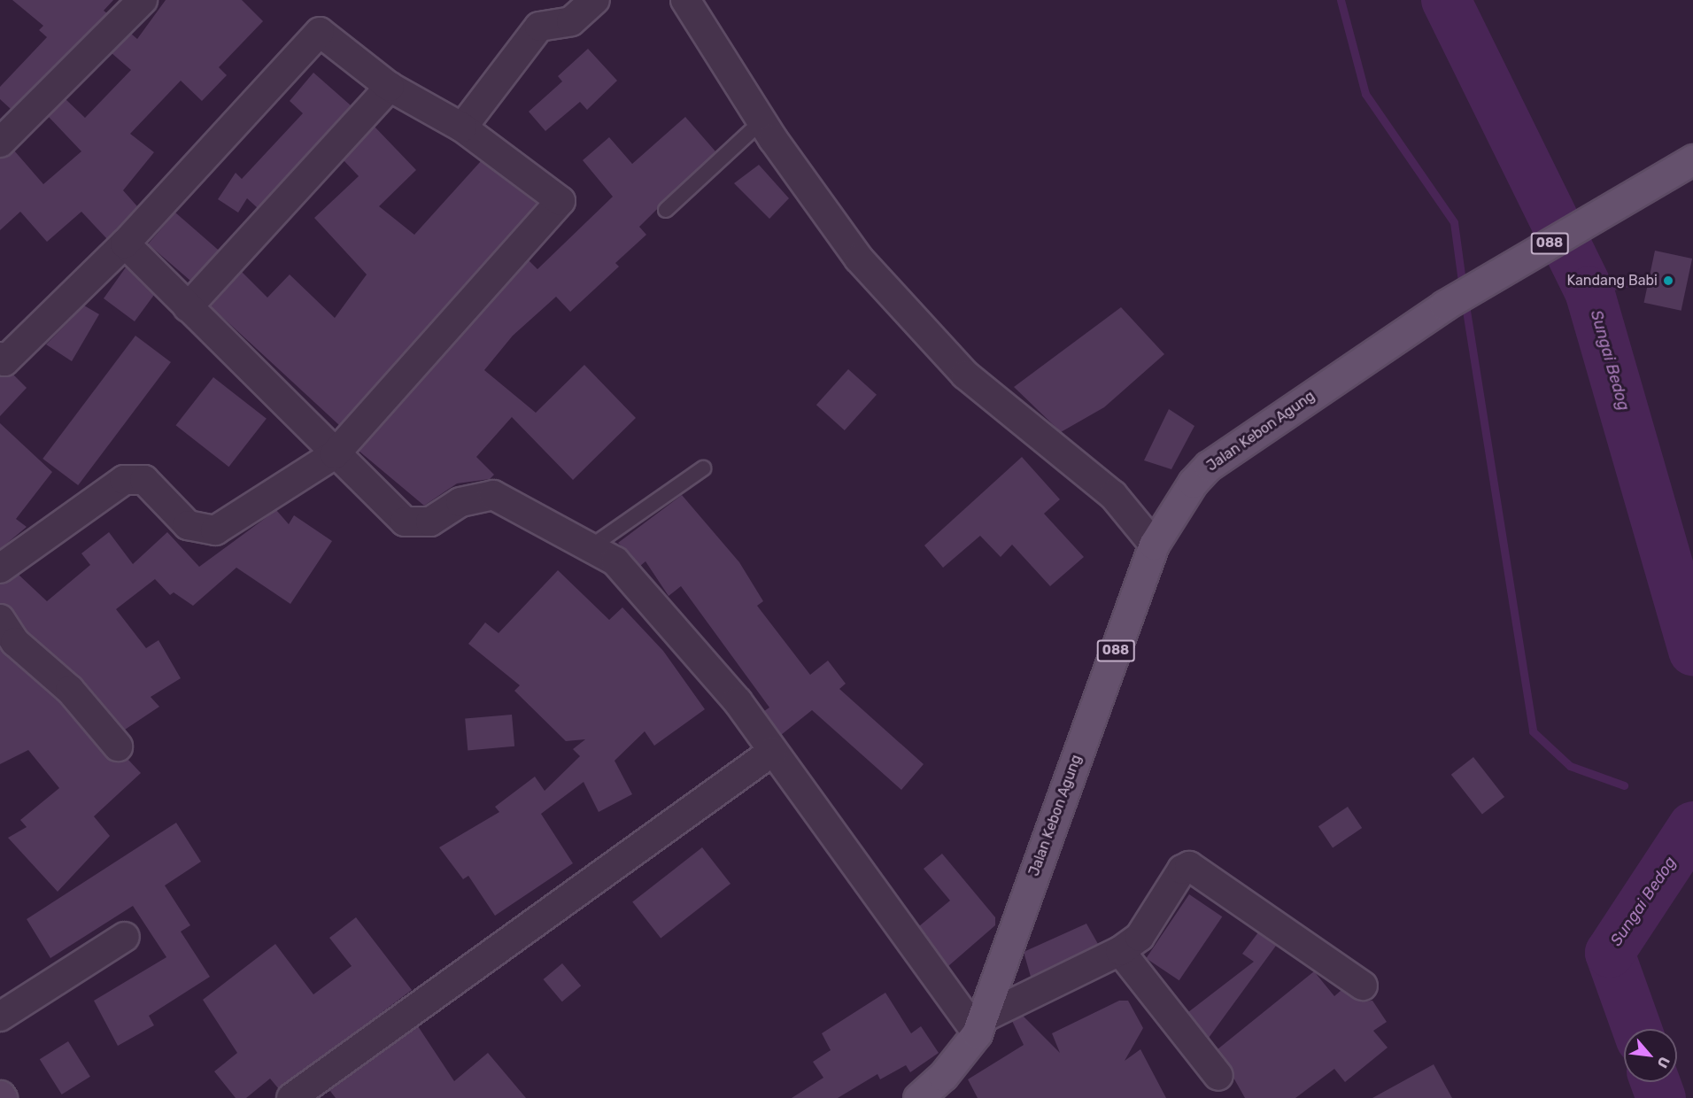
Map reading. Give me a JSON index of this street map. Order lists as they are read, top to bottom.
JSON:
{
  "streets": {
    "main road": ["088", "Jalan Kebon Agung"]
  },
  "water": ["Sungai Bedog"],
  "places": ["Kandang Babi"],
  "north": "bottom right"
}
